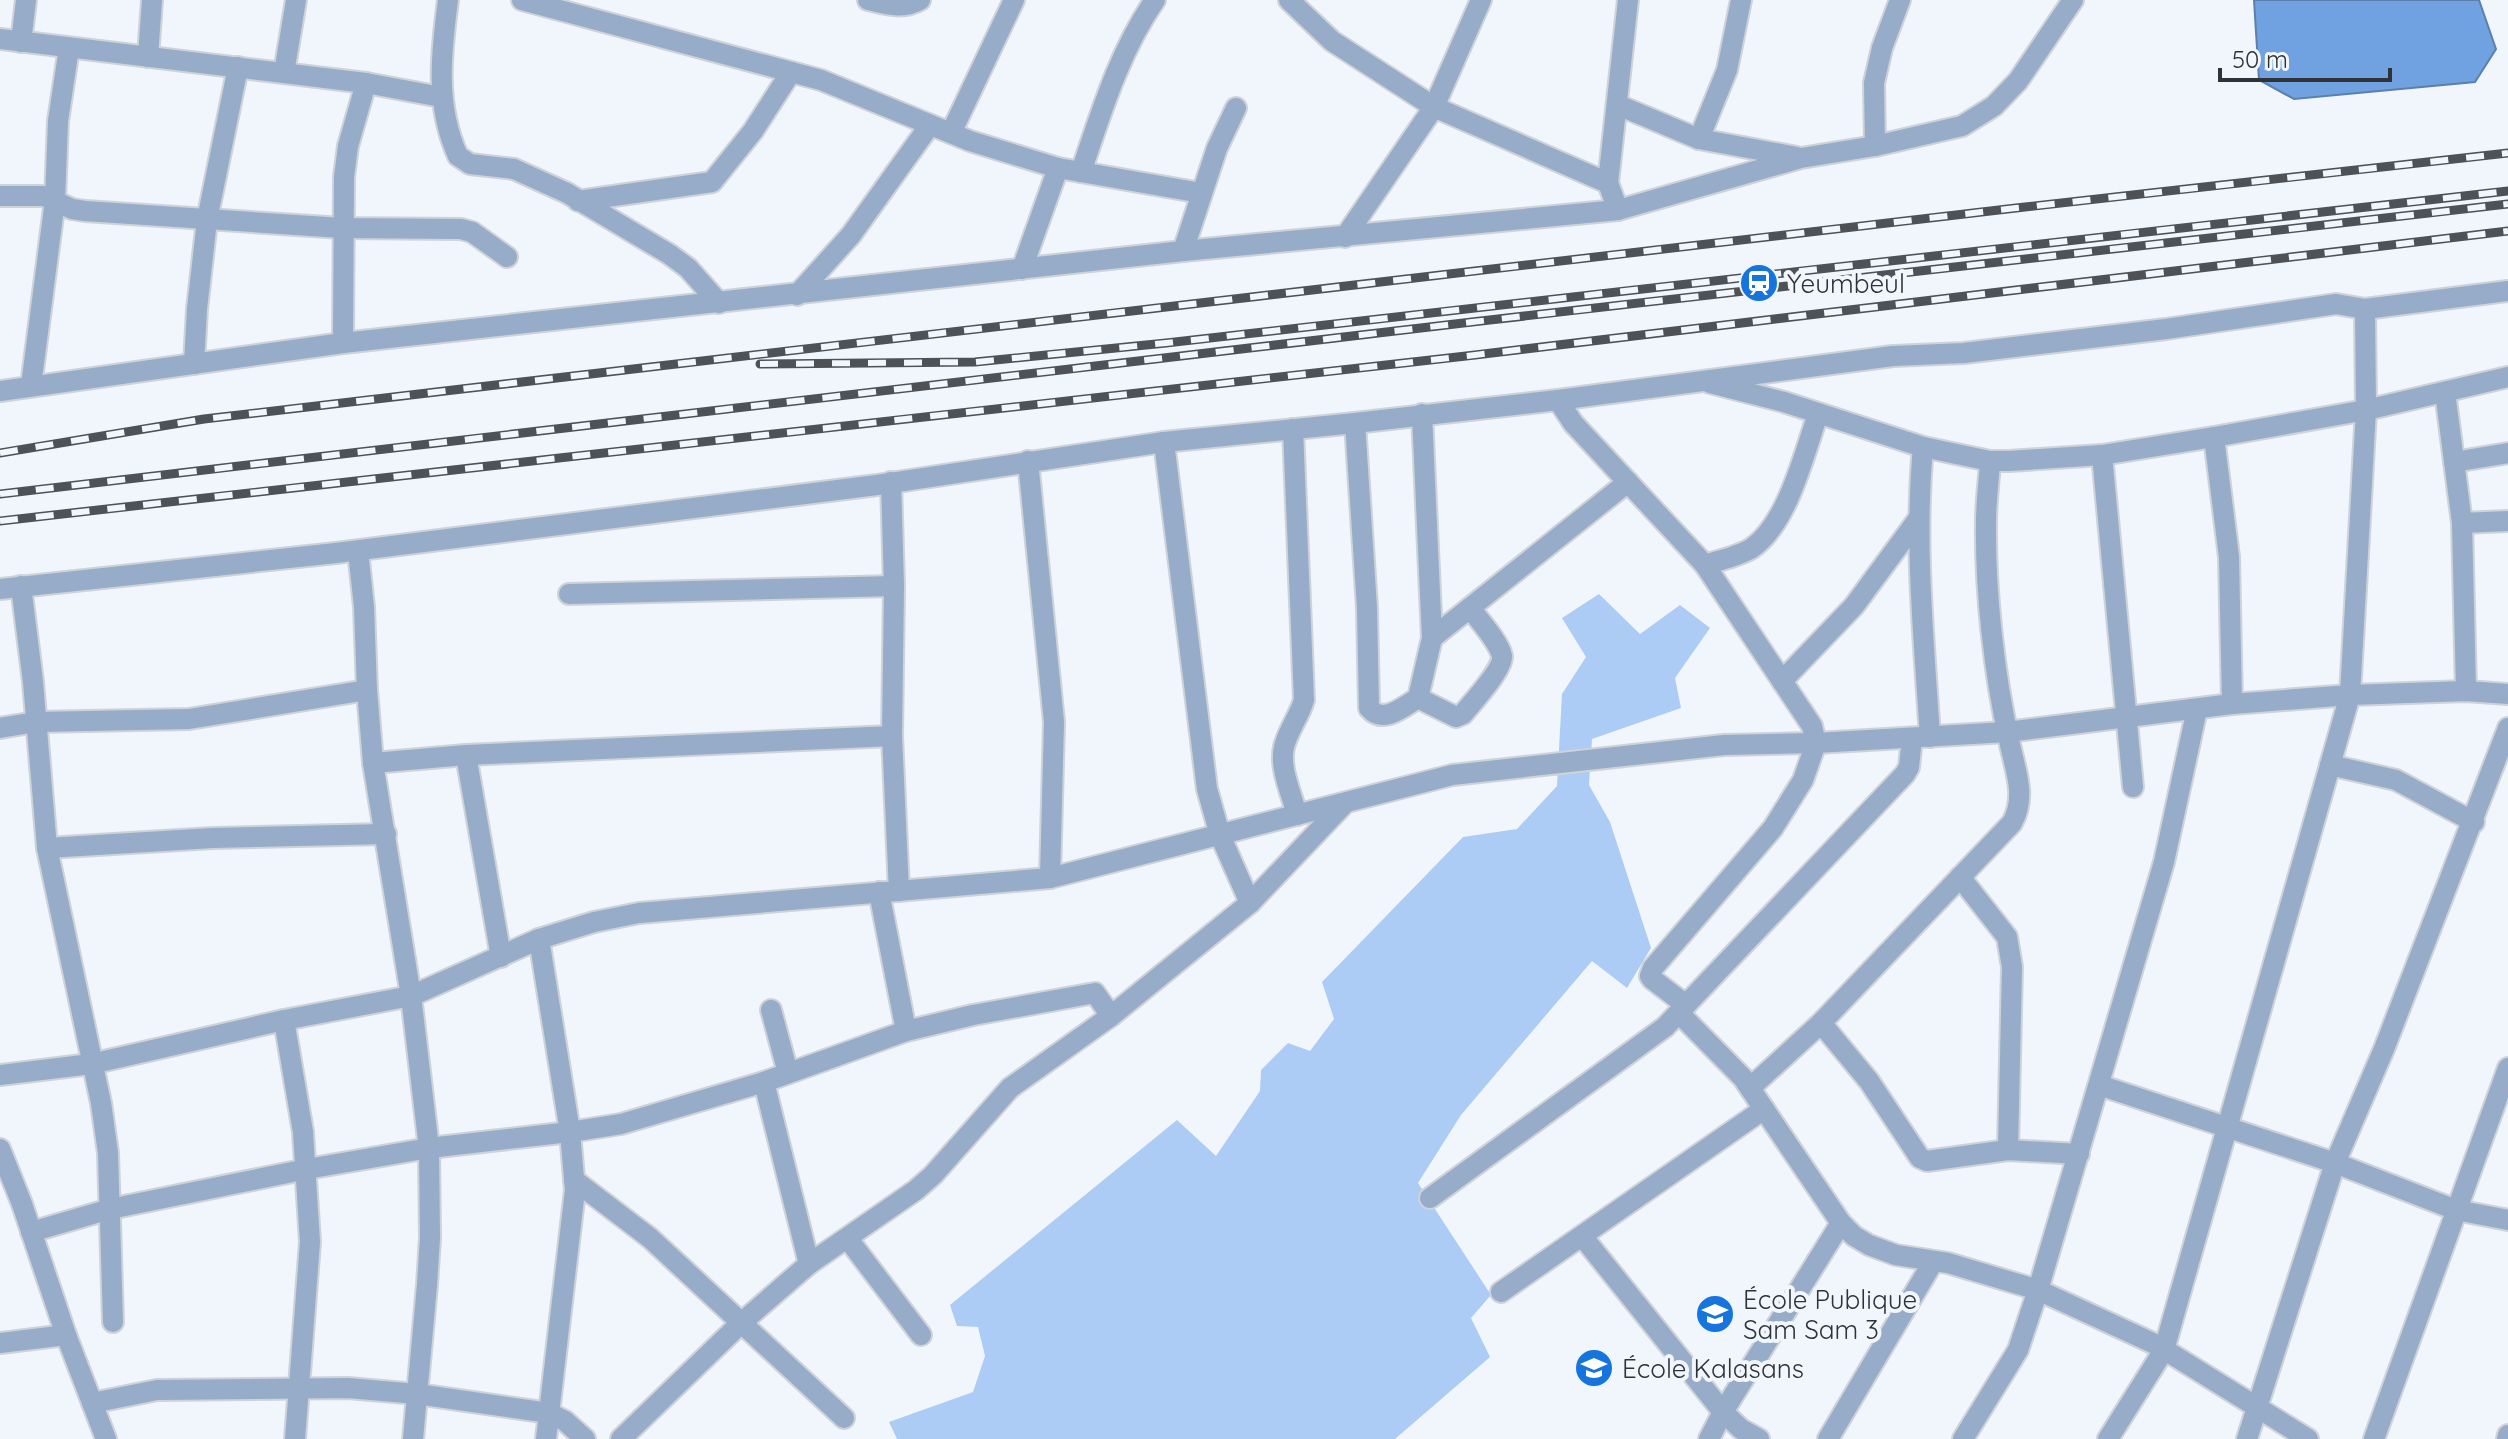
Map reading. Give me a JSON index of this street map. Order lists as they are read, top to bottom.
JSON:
{
  "places": {
    "station": ["Yeumbeul"],
    "school or university": ["École Publique Sam Sam 3", "École Kalasans"]
  },
  "scale_bar": "50 m"
}
